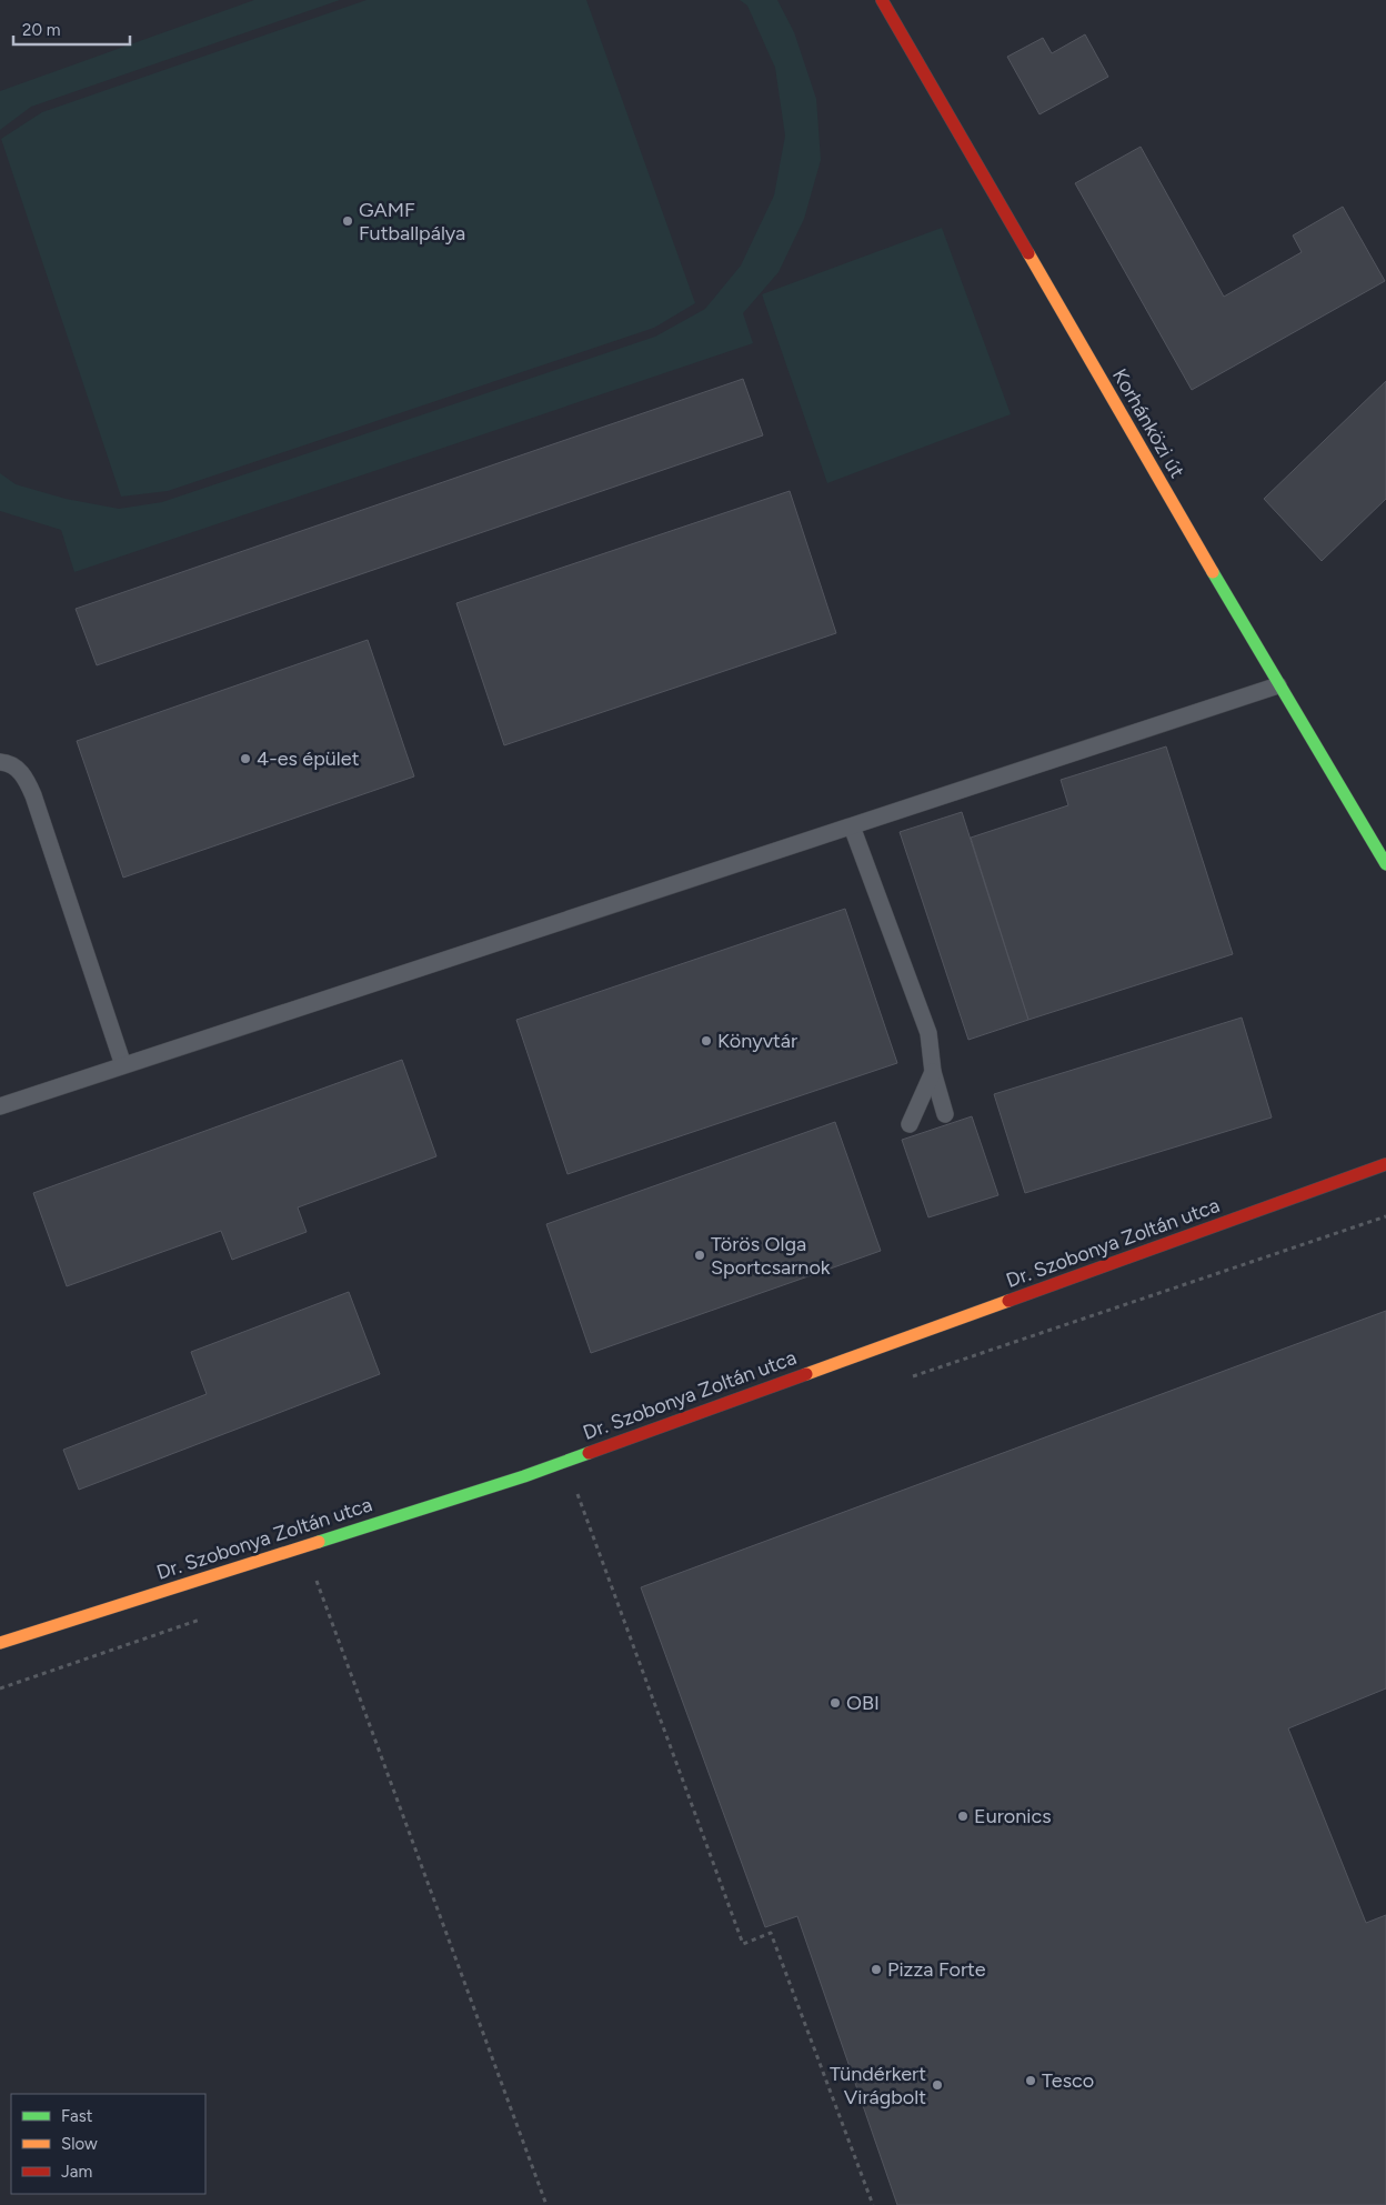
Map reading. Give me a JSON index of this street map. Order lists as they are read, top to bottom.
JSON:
{
  "streets": {
    "street": ["Korhánközi út", "Dr. Szobonya Zoltán utca"]
  },
  "places": [
    "GAMF Futballpálya",
    "4-es épület",
    "Könyvtár",
    "Törös Olga Sportcsarnok",
    "OBI",
    "Euronics",
    "Pizza Forte",
    "Tesco",
    "Tündérkert Virágbolt"
  ],
  "legend": ["Fast", "Slow", "Jam"],
  "scale_bar": "20 m"
}
